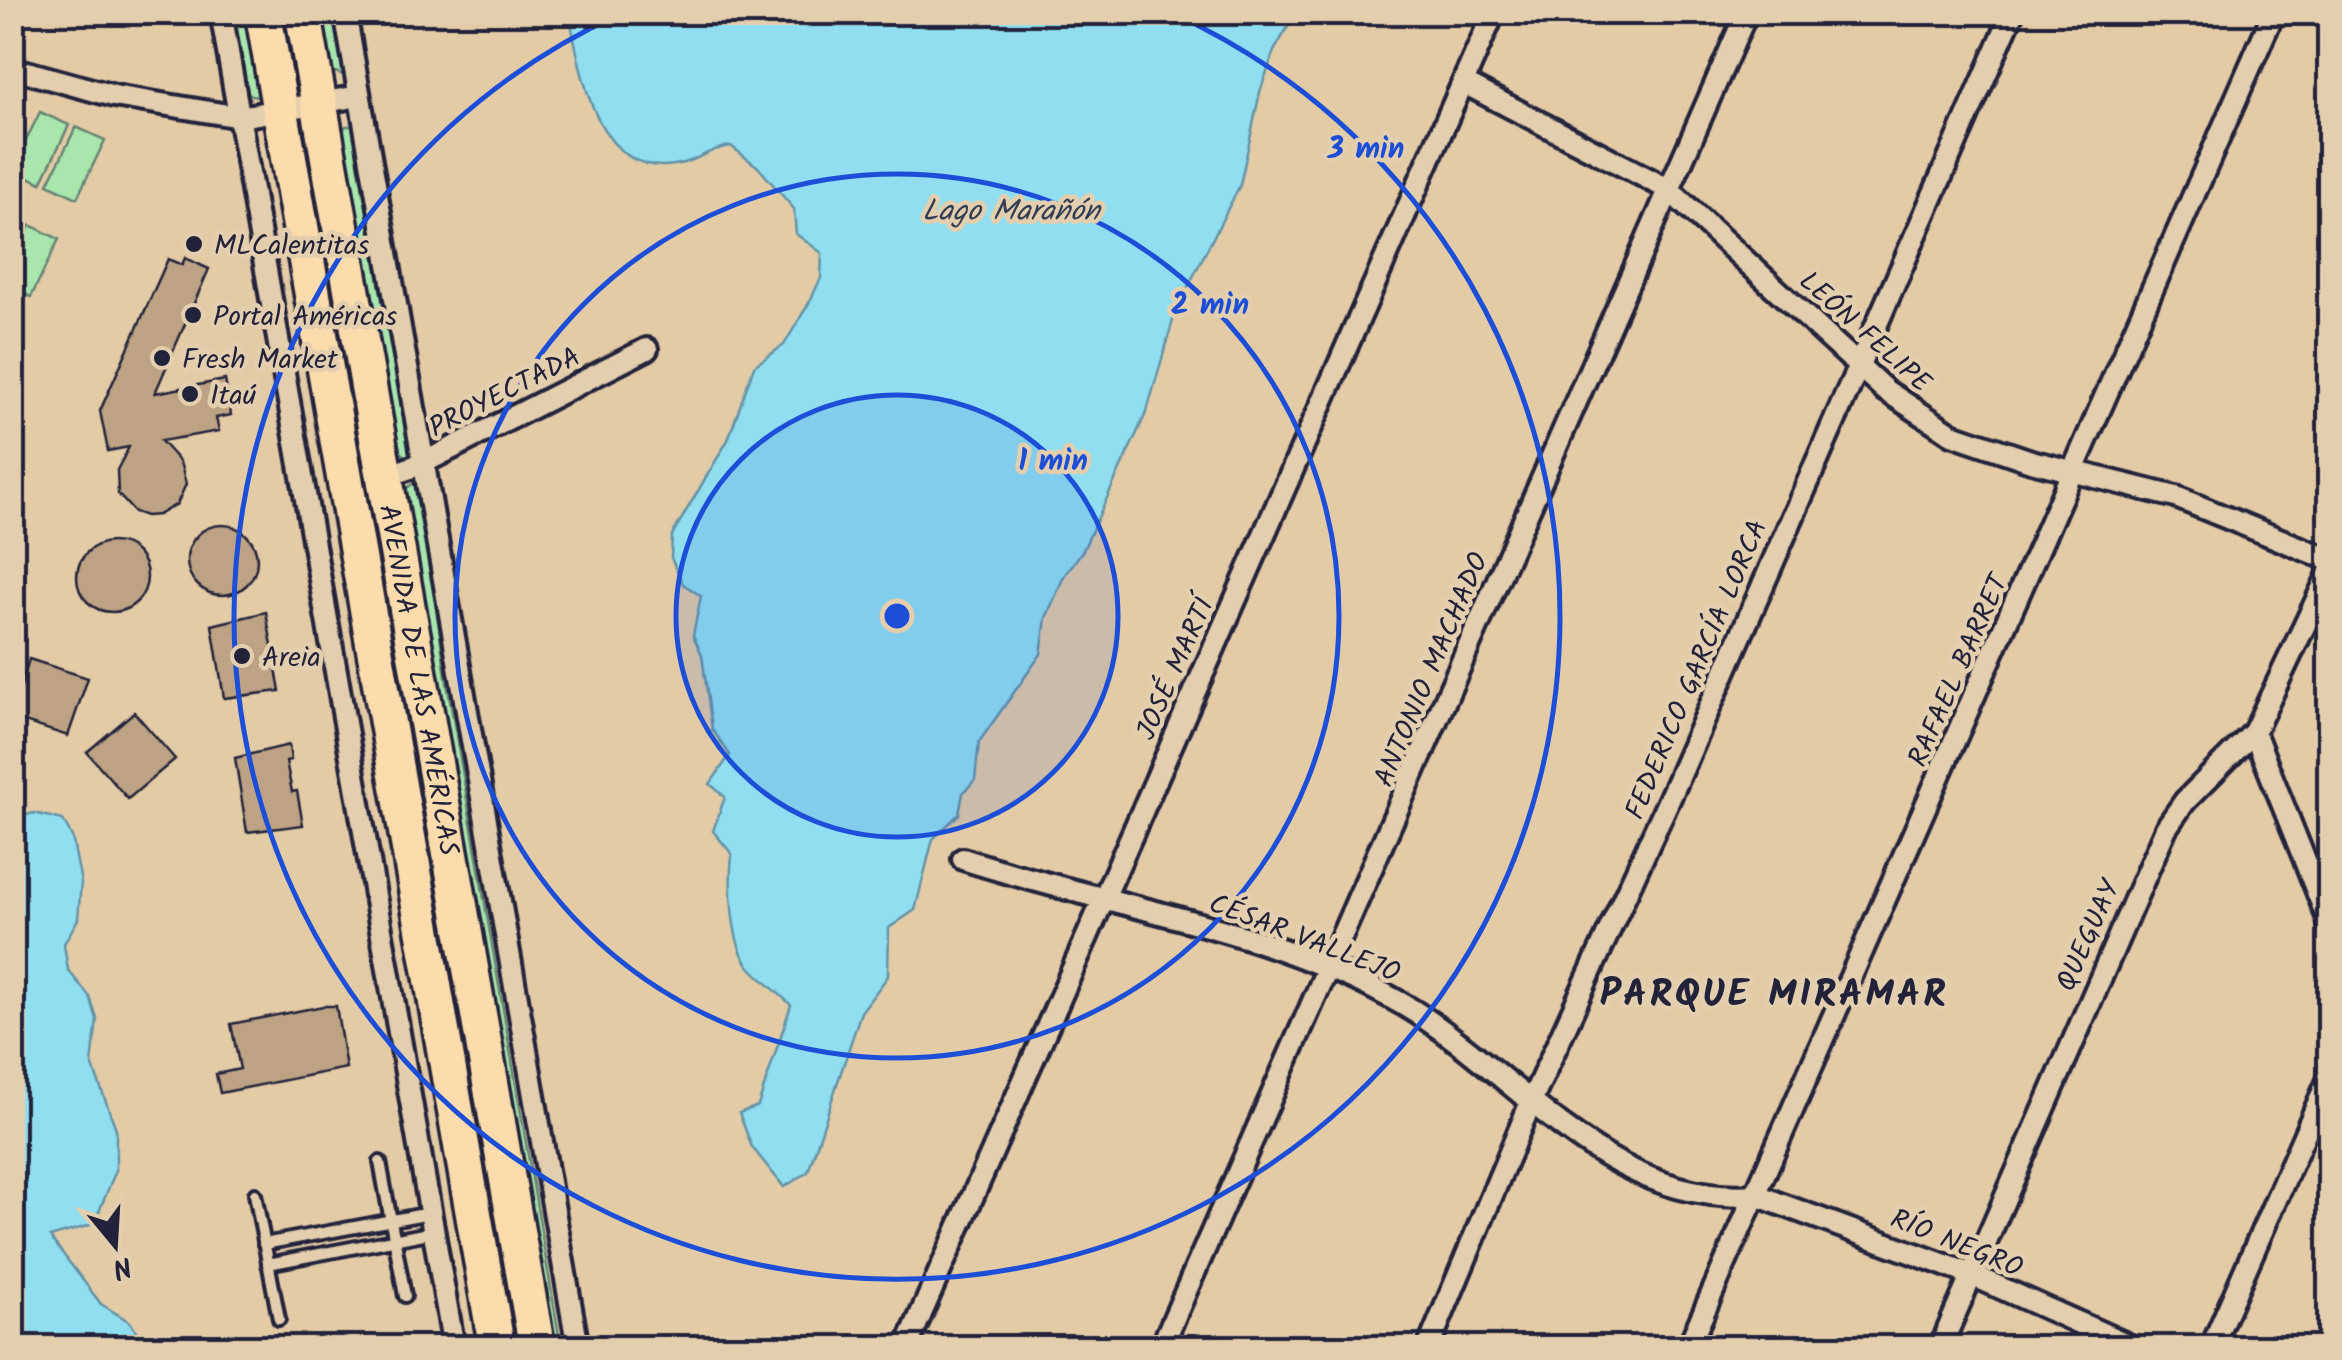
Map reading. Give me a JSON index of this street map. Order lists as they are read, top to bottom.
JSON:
{
  "streets": {
    "highway": ["AVENIDA DE LAS AMÉRICAS"],
    "street": [
      "LEÓN FELIPE",
      "PROYECTADA",
      "JOSÉ MARTÍ",
      "ANTONIO MACHADO",
      "FEDERICO GARCÍA LORCA",
      "RAFAEL BARRET",
      "QUEGUAY",
      "CÉSAR VALLEJO",
      "RÍO NEGRO"
    ]
  },
  "crossings": [
    ["LEÓN FELIPE", "JOSÉ MARTÍ"],
    ["LEÓN FELIPE", "ANTONIO MACHADO"],
    ["LEÓN FELIPE", "FEDERICO GARCÍA LORCA"],
    ["LEÓN FELIPE", "RAFAEL BARRET"],
    ["PROYECTADA", "AVENIDA DE LAS AMÉRICAS"],
    ["JOSÉ MARTÍ", "CÉSAR VALLEJO"],
    ["ANTONIO MACHADO", "CÉSAR VALLEJO"],
    ["FEDERICO GARCÍA LORCA", "CÉSAR VALLEJO"],
    ["RAFAEL BARRET", "CÉSAR VALLEJO"],
    ["RAFAEL BARRET", "RÍO NEGRO"],
    ["QUEGUAY", "RÍO NEGRO"],
    ["CÉSAR VALLEJO", "RÍO NEGRO"]
  ],
  "districts": ["PARQUE MIRAMAR"],
  "water": ["Lago Marañón"],
  "places": [
    "MLCalentitas",
    "Portal Américas",
    "Fresh Market",
    "Itaú",
    "Areia"
  ],
  "north": "bottom",
  "rings": ["3 min", "2 min", "1 min"]
}
